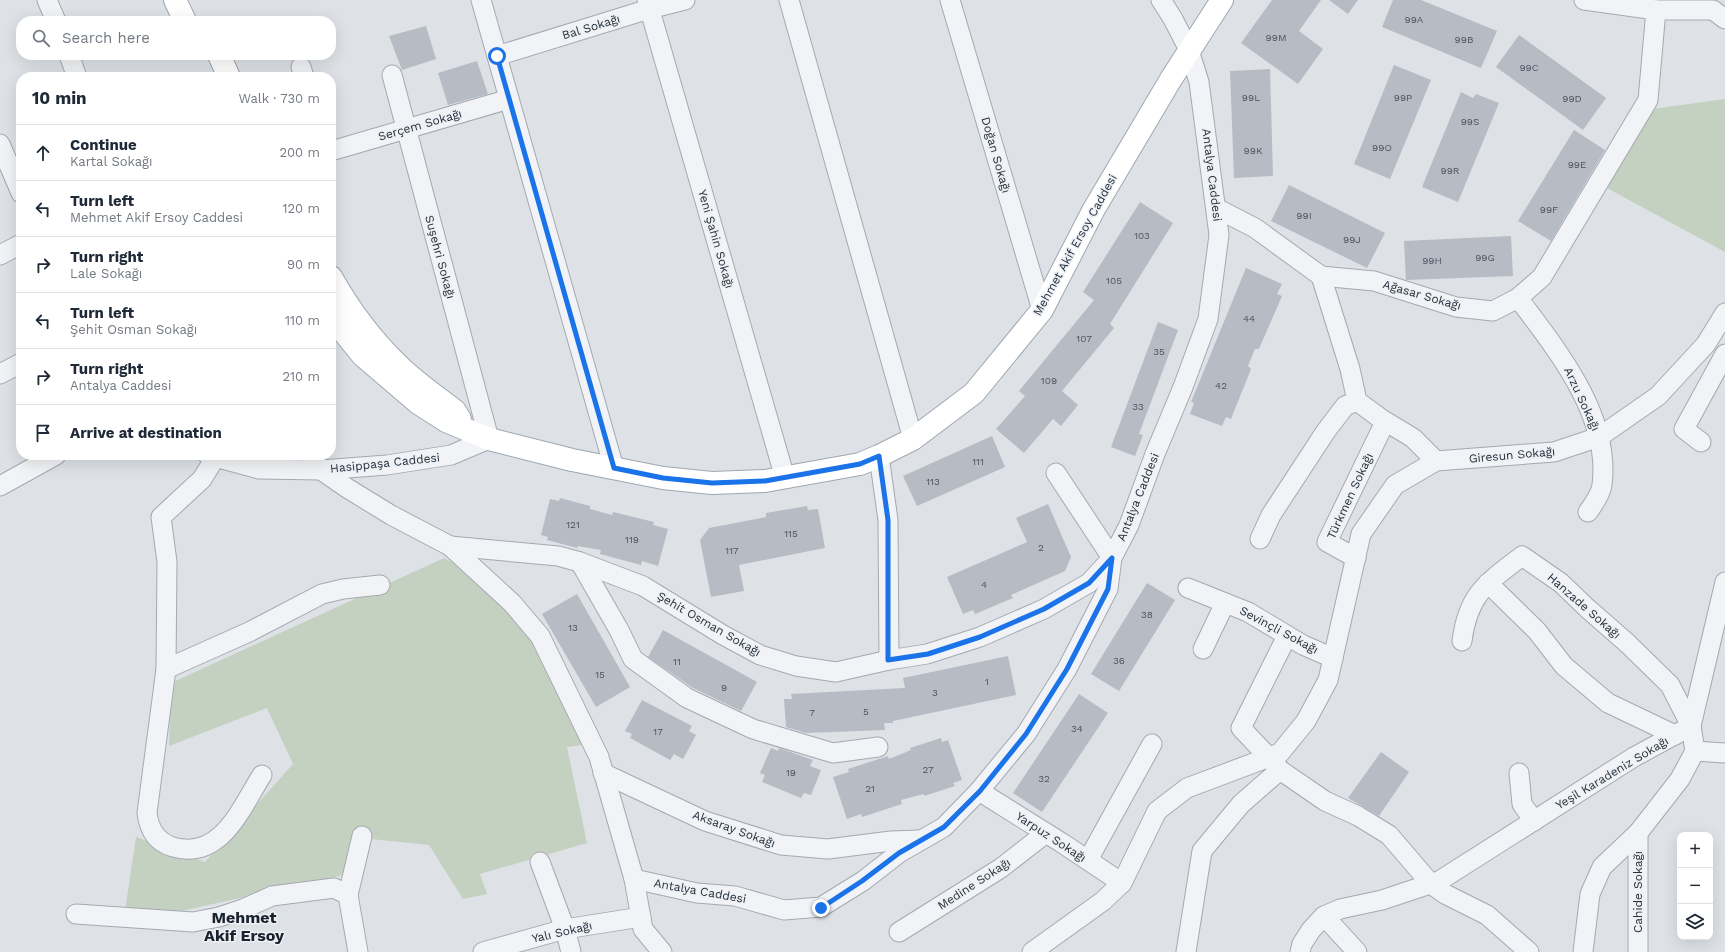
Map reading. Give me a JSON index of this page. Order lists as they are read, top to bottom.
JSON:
{
  "streets": {
    "main road": ["Mehmet Akif Ersoy Caddesi"],
    "street": [
      "Bal Sokağı",
      "Serçem Sokağı",
      "Doğan Sokağı",
      "Antalya Caddesi",
      "Yeni Şahin Sokağı",
      "Suşehri Sokağı",
      "Ağasar Sokağı",
      "Arzu Sokağı",
      "Giresun Sokağı",
      "Hasippaşa Caddesi",
      "Türkmen Sokağı",
      "Hanzade Sokağı",
      "Şehit Osman Sokağı",
      "Sevinçli Sokağı",
      "Yeşil Karadeniz Sokağı",
      "Aksaray Sokağı",
      "Yarpuz Sokağı",
      "Medine Sokağı",
      "Cahide Sokağı",
      "Yalı Sokağı"
    ]
  },
  "crossings": [
    ["Bal Sokağı", "Yeni Şahin Sokağı"],
    ["Serçem Sokağı", "Suşehri Sokağı"],
    ["Doğan Sokağı", "Mehmet Akif Ersoy Caddesi"],
    ["Antalya Caddesi", "Mehmet Akif Ersoy Caddesi"],
    ["Antalya Caddesi", "Şehit Osman Sokağı"],
    ["Antalya Caddesi", "Aksaray Sokağı"],
    ["Antalya Caddesi", "Yarpuz Sokağı"],
    ["Yeni Şahin Sokağı", "Mehmet Akif Ersoy Caddesi"],
    ["Mehmet Akif Ersoy Caddesi", "Suşehri Sokağı"],
    ["Mehmet Akif Ersoy Caddesi", "Hasippaşa Caddesi"],
    ["Suşehri Sokağı", "Hasippaşa Caddesi"],
    ["Ağasar Sokağı", "Arzu Sokağı"],
    ["Arzu Sokağı", "Giresun Sokağı"],
    ["Hanzade Sokağı", "Yeşil Karadeniz Sokağı"],
    ["Yarpuz Sokağı", "Medine Sokağı"]
  ],
  "districts": ["Mehmet Akif Ersoy"],
  "house_numbers": [
    "99A",
    "99M",
    "99B",
    "99C",
    "99L",
    "99P",
    "99D",
    "99S",
    "99O",
    "99K",
    "99E",
    "99R",
    "99F",
    "99I",
    "103",
    "99J",
    "99G",
    "99H",
    "105",
    "44",
    "107",
    "35",
    "109",
    "42",
    "33",
    "111",
    "113",
    "121",
    "115",
    "119",
    "2",
    "117",
    "4",
    "38",
    "13",
    "36",
    "11",
    "15",
    "1",
    "9",
    "3",
    "5",
    "7",
    "34",
    "17",
    "27",
    "19",
    "32",
    "21"
  ],
  "page": {
    "search": "Search here",
    "heading": ["10 min", "Walk · 730 m"],
    "list": [
      ["Continue", "Kartal Sokağı", "200 m"],
      ["Turn left", "Mehmet Akif Ersoy Caddesi", "120 m"],
      ["Turn right", "Lale Sokağı", "90 m"],
      ["Turn left", "Şehit Osman Sokağı", "110 m"],
      ["Turn right", "Antalya Caddesi", "210 m"],
      "Arrive at destination"
    ],
    "map_buttons": ["+", "−"]
  }
}
